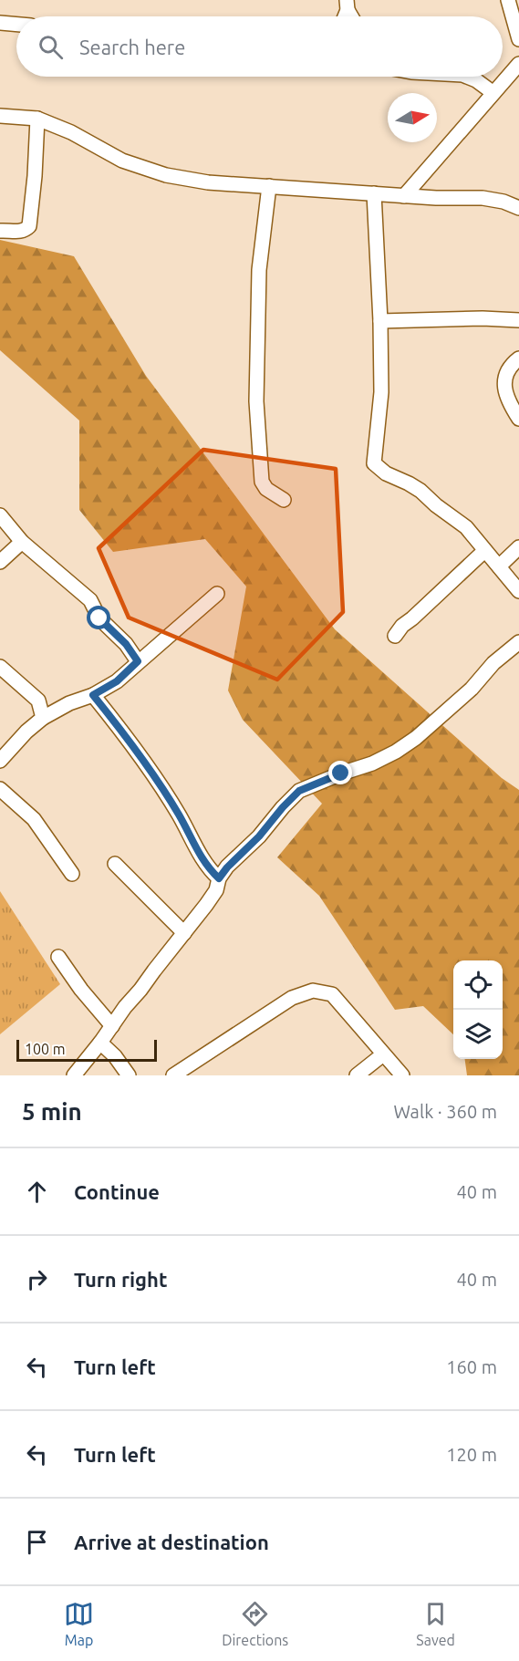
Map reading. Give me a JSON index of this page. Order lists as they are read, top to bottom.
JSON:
{
  "scale_bar": "100 m",
  "north": "right",
  "page": {
    "search": "Search here",
    "scale": "100 m",
    "heading": ["5 min", "Walk · 360 m"],
    "list": [
      ["Continue", "40 m"],
      ["Turn right", "40 m"],
      ["Turn left", "160 m"],
      ["Turn left", "120 m"],
      "Arrive at destination"
    ],
    "nav": ["Map", "Directions", "Saved"]
  }
}
